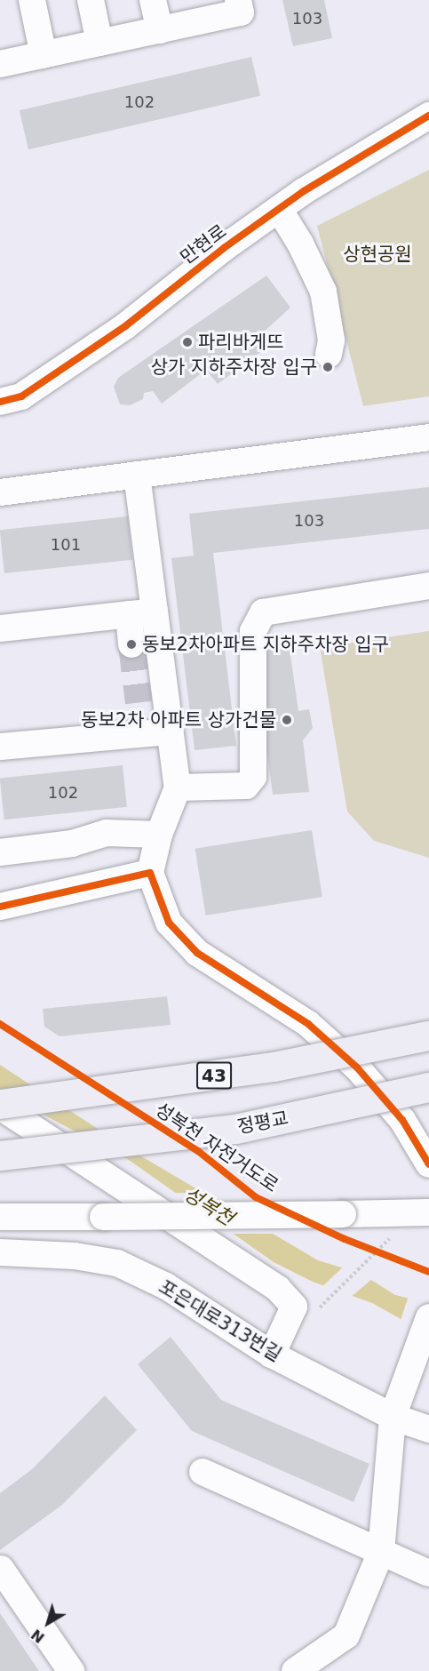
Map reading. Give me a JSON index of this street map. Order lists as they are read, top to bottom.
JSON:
{
  "streets": {
    "main road": ["43", "정평교"],
    "street": ["만현로", "포은대로313번길"],
    "cycle path": ["성복천 자전거도로"]
  },
  "water": ["성복천"],
  "parks": ["상현공원"],
  "places": [
    "파리바게뜨",
    "상가 지하주차장 입구",
    "동보2차아파트 지하주차장 입구",
    "동보2차 아파트 상가건물"
  ],
  "house_numbers": [
    "103",
    "102",
    "103",
    "101",
    "102"
  ],
  "north": "bottom left"
}
